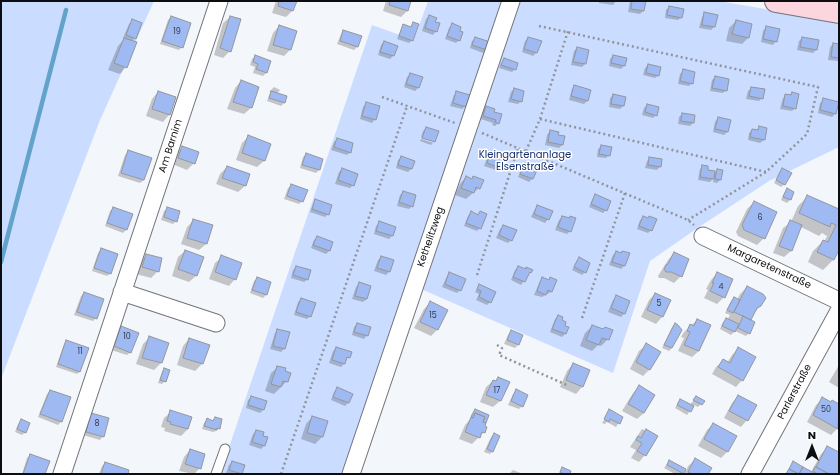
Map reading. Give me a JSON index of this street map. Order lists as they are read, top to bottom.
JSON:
{
  "streets": {
    "street": [
      "Am Barnim",
      "Kethelitzweg",
      "Margaretenstraße",
      "Parlerstraße"
    ]
  },
  "crossings": [
    ["Margaretenstraße", "Parlerstraße"]
  ],
  "parks": ["Kleingartenanlage Elsenstraße"],
  "house_numbers": [
    "19",
    "6",
    "4",
    "5",
    "15",
    "10",
    "11",
    "17",
    "50",
    "8"
  ],
  "north": "top"
}
